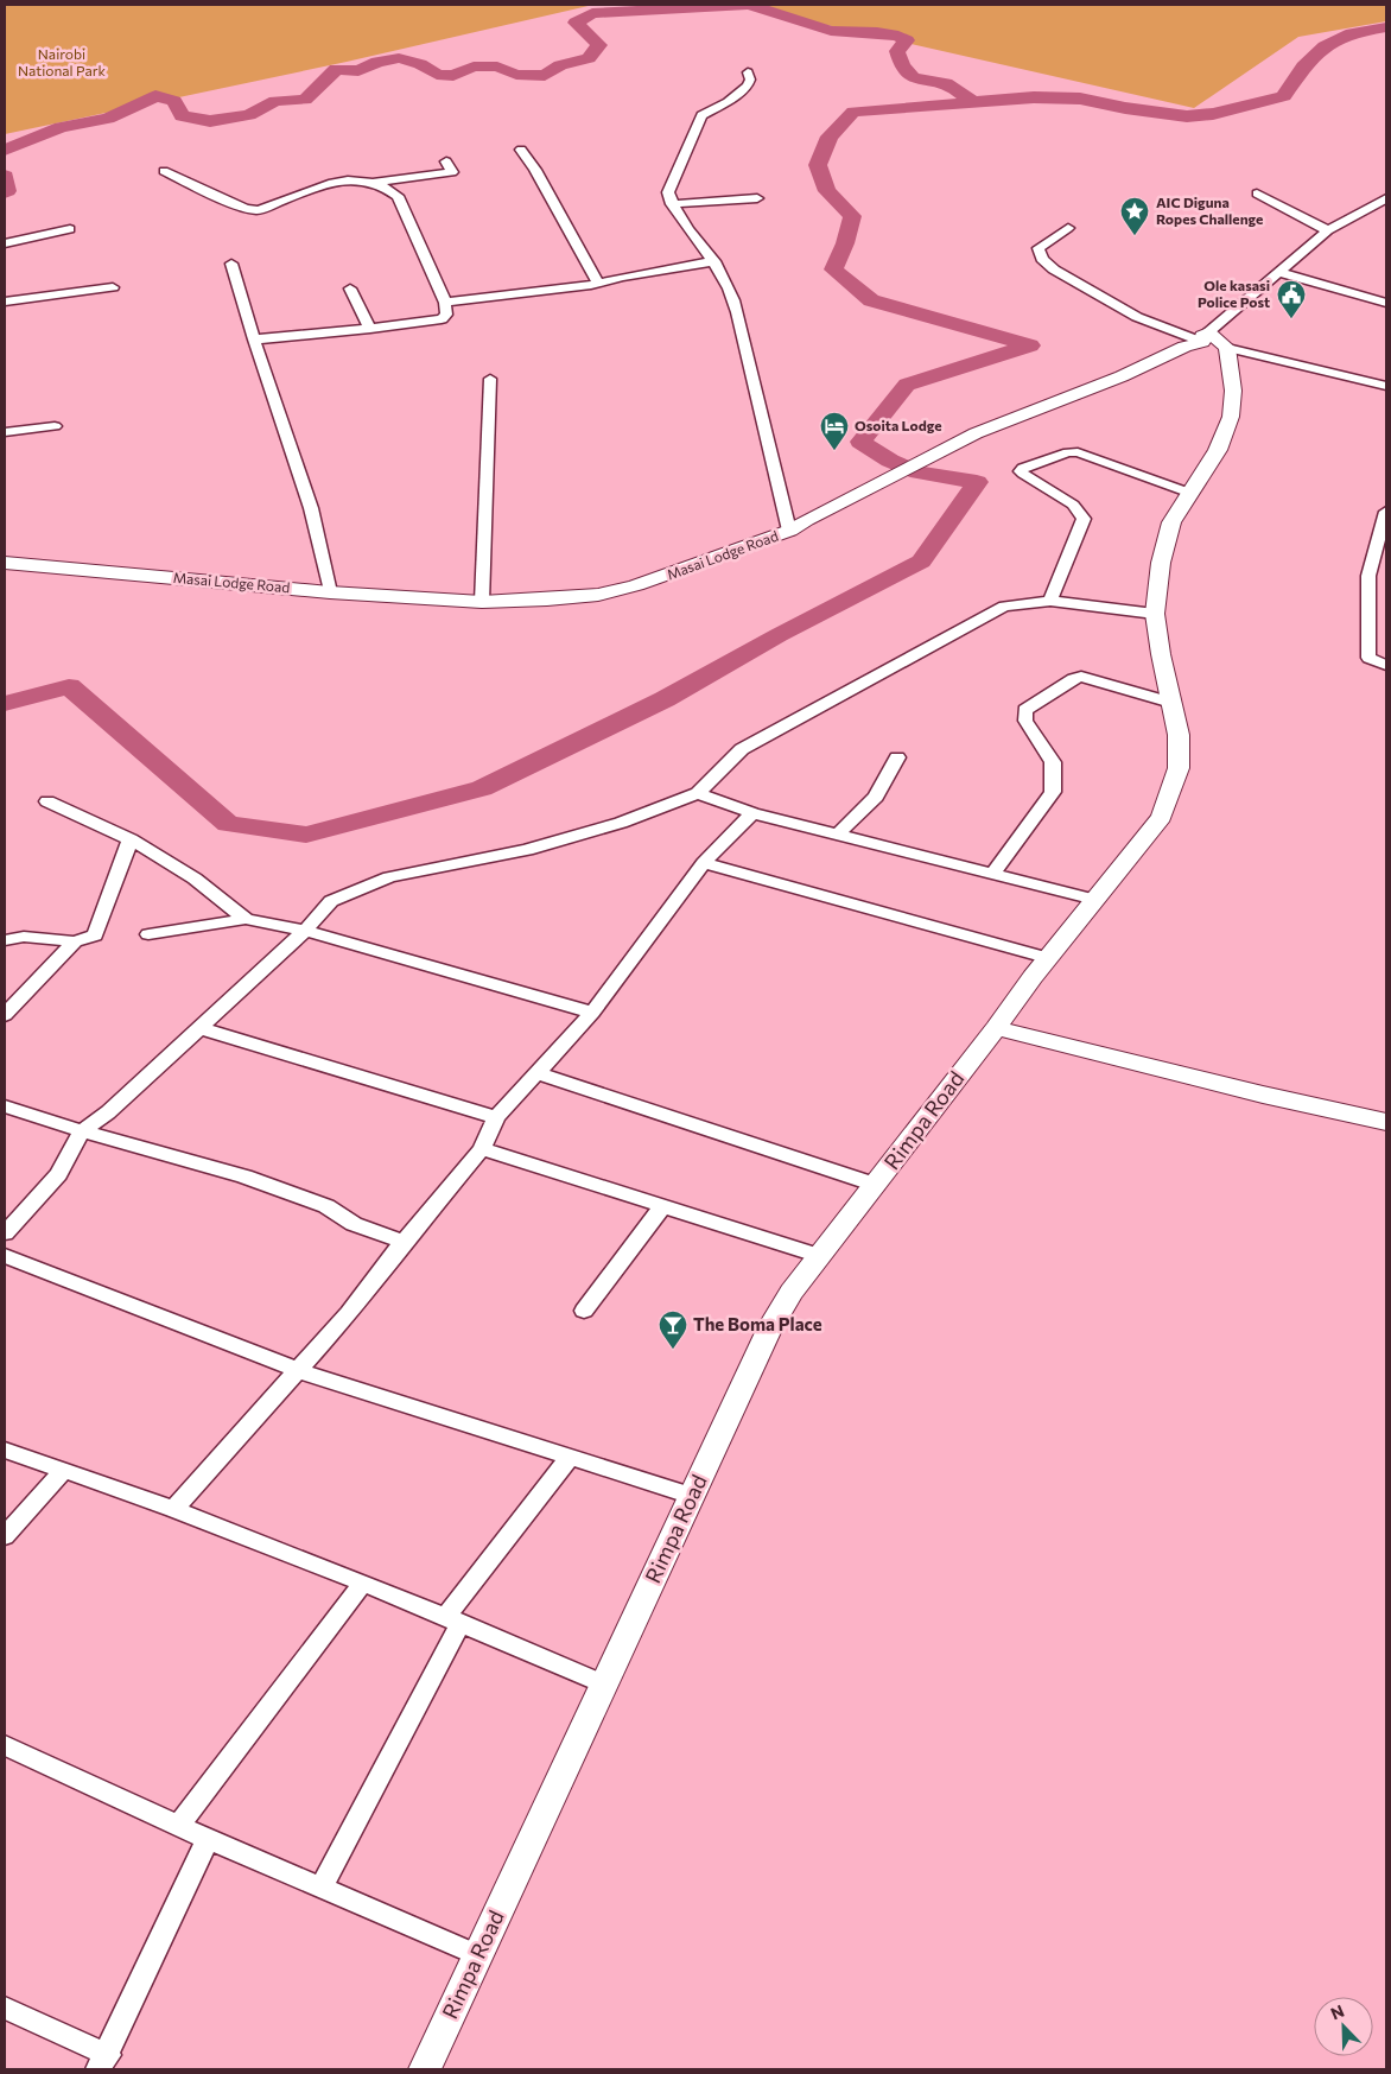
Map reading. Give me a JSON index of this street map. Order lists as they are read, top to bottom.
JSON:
{
  "streets": {
    "street": ["Masai Lodge Road", "Rimpa Road"]
  },
  "parks": ["Nairobi National Park"],
  "places": {
    "place": ["AIC Diguna Ropes Challenge"],
    "public building": ["Ole kasasi Police Post"],
    "hotel": ["Osoita Lodge"],
    "bar": ["The Boma Place"]
  },
  "north": "top left"
}
